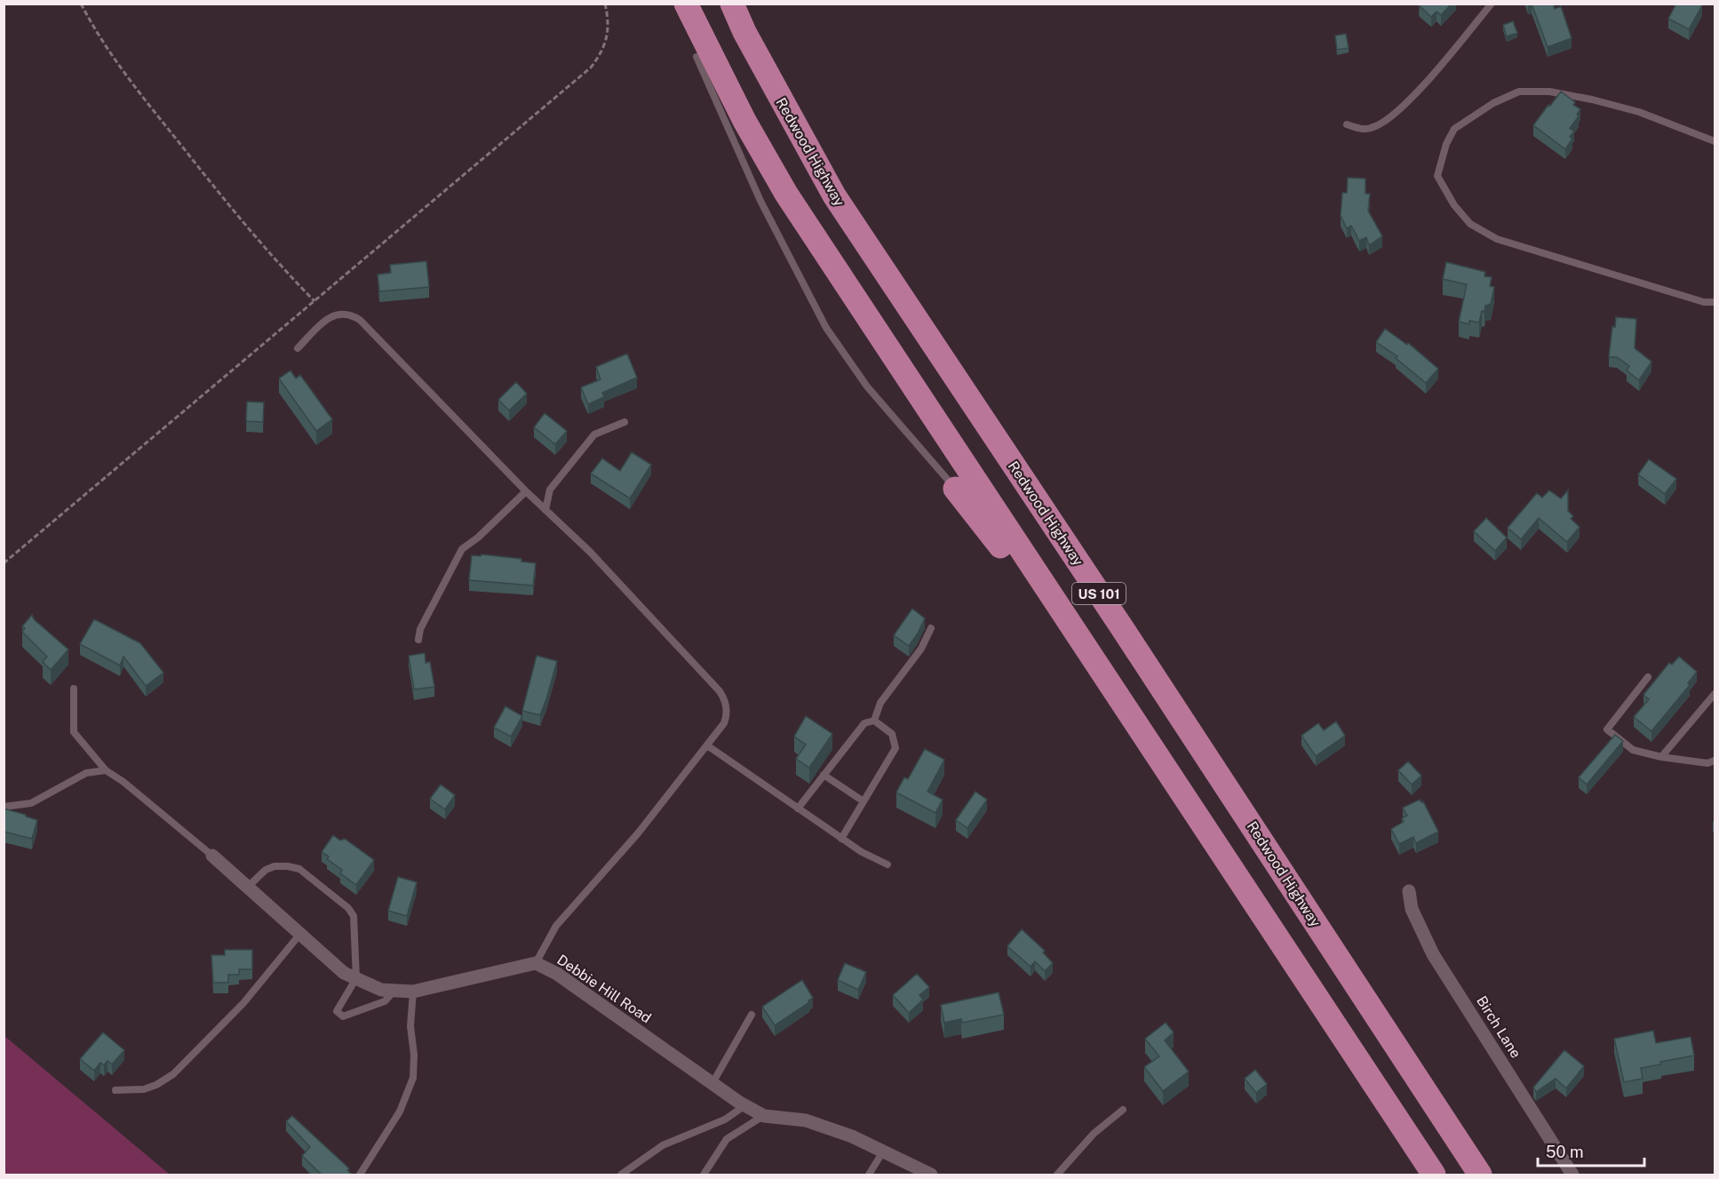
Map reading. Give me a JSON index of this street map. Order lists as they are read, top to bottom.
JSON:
{
  "streets": {
    "highway": ["Redwood Highway", "US 101"],
    "street": ["Debbie Hill Road", "Birch Lane"]
  },
  "scale_bar": "50 m"
}
